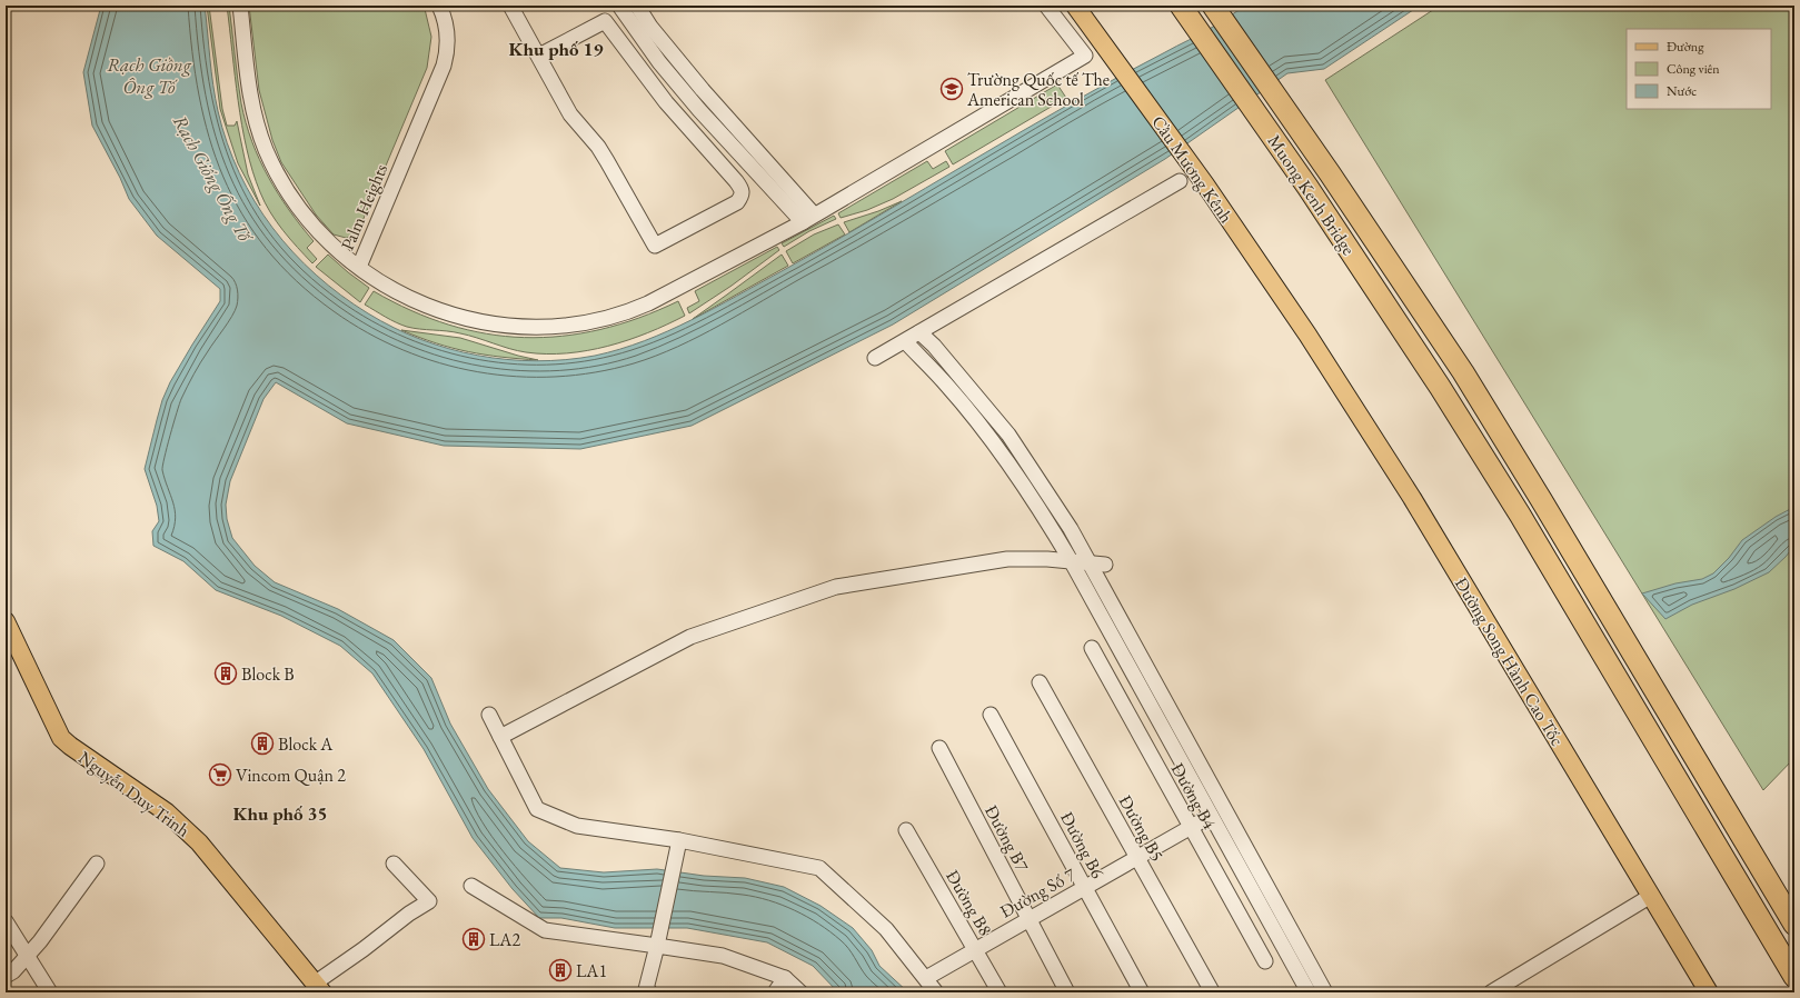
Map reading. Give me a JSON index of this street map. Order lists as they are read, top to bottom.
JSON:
{
  "streets": {
    "highway": ["Muong Kenh Bridge"],
    "main road": ["Cầu Mương Kênh", "Đường Song Hành Cao Tốc", "Nguyễn Duy Trinh"],
    "street": [
      "Palm Heights",
      "Đường B4",
      "Đường B5",
      "Đường B7",
      "Đường B6",
      "Đường Số 7",
      "Đường B8"
    ]
  },
  "crossings": [
    ["Cầu Mương Kênh", "Đường Song Hành Cao Tốc"],
    ["Đường B4", "Đường Số 7"],
    ["Đường B5", "Đường Số 7"],
    ["Đường B7", "Đường Số 7"],
    ["Đường B6", "Đường Số 7"],
    ["Đường Số 7", "Đường B8"]
  ],
  "districts": ["Khu phố 19", "Khu phố 35"],
  "water": ["Rạch Giồng Ông Tố", "Rạch Giống Ống Tố"],
  "places": {
    "school or university": ["Trường Quốc tế The American School"],
    "building": [
      "Block B",
      "Block A",
      "LA2",
      "LA1"
    ],
    "supermarket": ["Vincom Quận 2"]
  },
  "legend": ["Đường", "Công viên", "Nước"]
}
